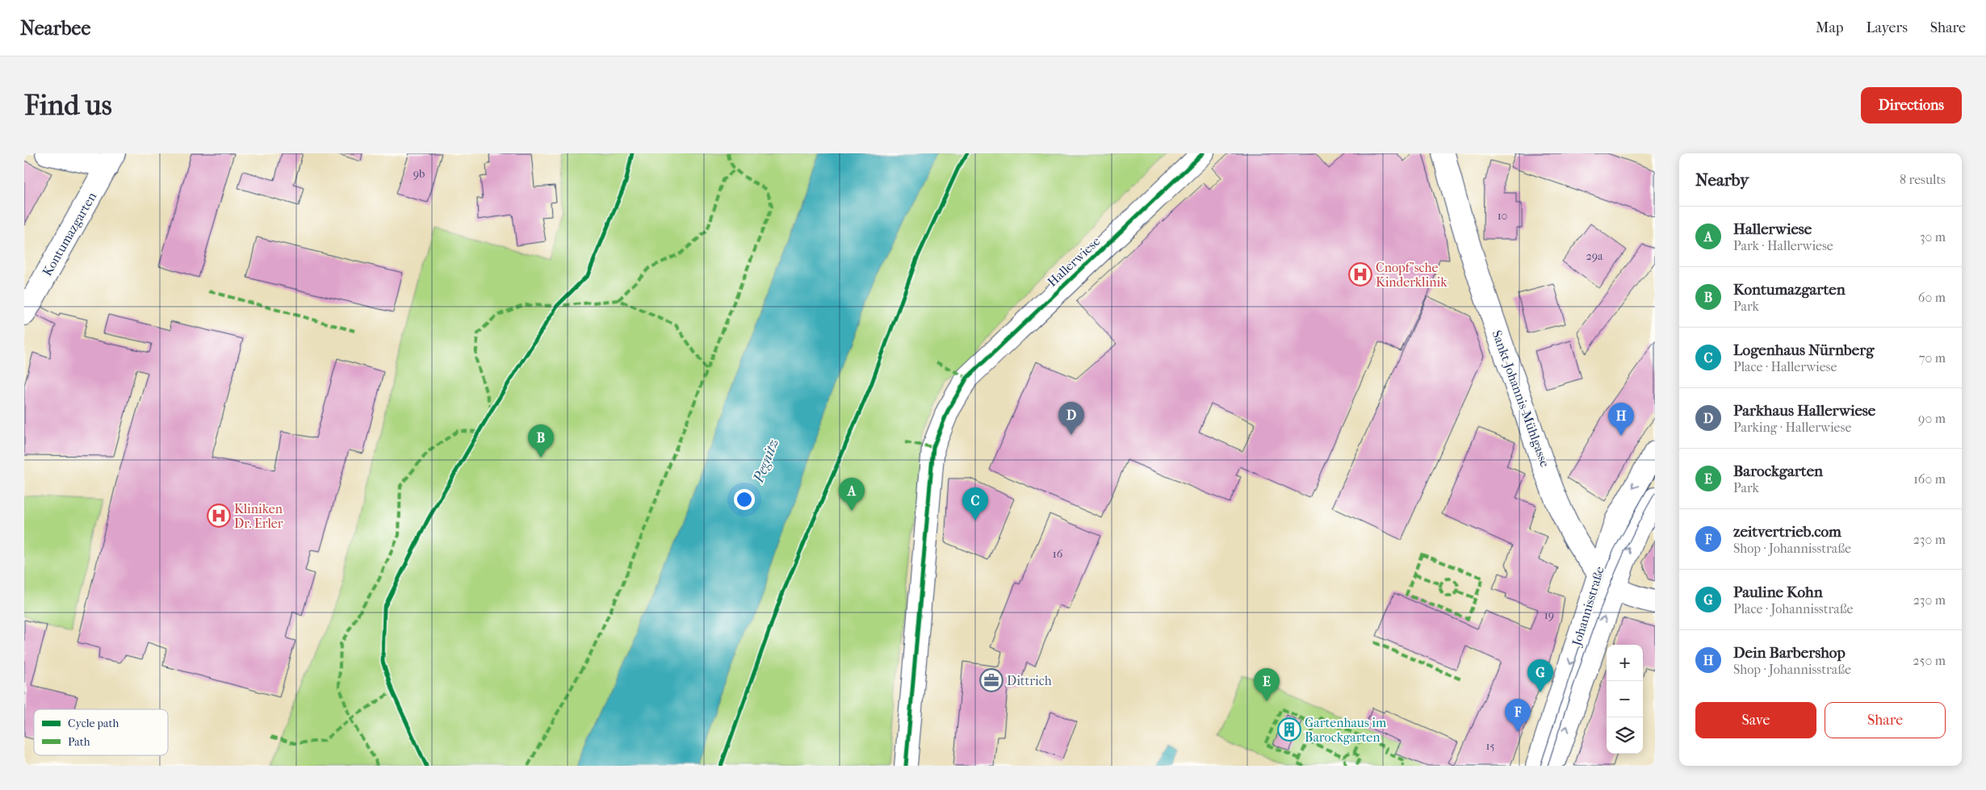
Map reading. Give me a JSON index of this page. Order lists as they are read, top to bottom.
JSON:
{
  "streets": {
    "street": [
      "Kontumazgarten",
      "Hallerwiese",
      "Sankt-Johannis-Mühlgasse",
      "Johannisstraße"
    ]
  },
  "crossings": [
    ["Sankt-Johannis-Mühlgasse", "Johannisstraße"]
  ],
  "water": ["Pegnitz"],
  "places": {
    "hospital": ["Cnopf'sche Kinderklinik", "Kliniken Dr. Erler"],
    "office": ["Dittrich"],
    "building": ["Gartenhaus im Barockgarten"]
  },
  "house_numbers": [
    "9b",
    "10",
    "29a",
    "16",
    "19",
    "15"
  ],
  "legend": ["Cycle path", "Path"],
  "page": {
    "header": "Nearbee",
    "nav": ["Map", "Layers", "Share"],
    "buttons": [
      "Directions",
      ["Save", "Share"]
    ],
    "title": "Find us",
    "heading": ["Nearby", "8 results"],
    "list": [
      {
        "mark": "A",
        "name": "Hallerwiese",
        "note": "Park · Hallerwiese",
        "value": "30 m"
      },
      {
        "mark": "B",
        "name": "Kontumazgarten",
        "note": "Park",
        "value": "60 m"
      },
      {
        "mark": "C",
        "name": "Logenhaus Nürnberg",
        "note": "Place · Hallerwiese",
        "value": "70 m"
      },
      {
        "mark": "D",
        "name": "Parkhaus Hallerwiese",
        "note": "Parking · Hallerwiese",
        "value": "90 m"
      },
      {
        "mark": "E",
        "name": "Barockgarten",
        "note": "Park",
        "value": "160 m"
      },
      {
        "mark": "F",
        "name": "zeitvertrieb.com",
        "note": "Shop · Johannisstraße",
        "value": "230 m"
      },
      {
        "mark": "G",
        "name": "Pauline Kohn",
        "note": "Place · Johannisstraße",
        "value": "230 m"
      },
      {
        "mark": "H",
        "name": "Dein Barbershop",
        "note": "Shop · Johannisstraße",
        "value": "250 m"
      }
    ],
    "pins": [
      "D",
      "H",
      "B",
      "A",
      "C",
      "G",
      "E",
      "F"
    ],
    "map_buttons": ["+", "−"]
  }
}
